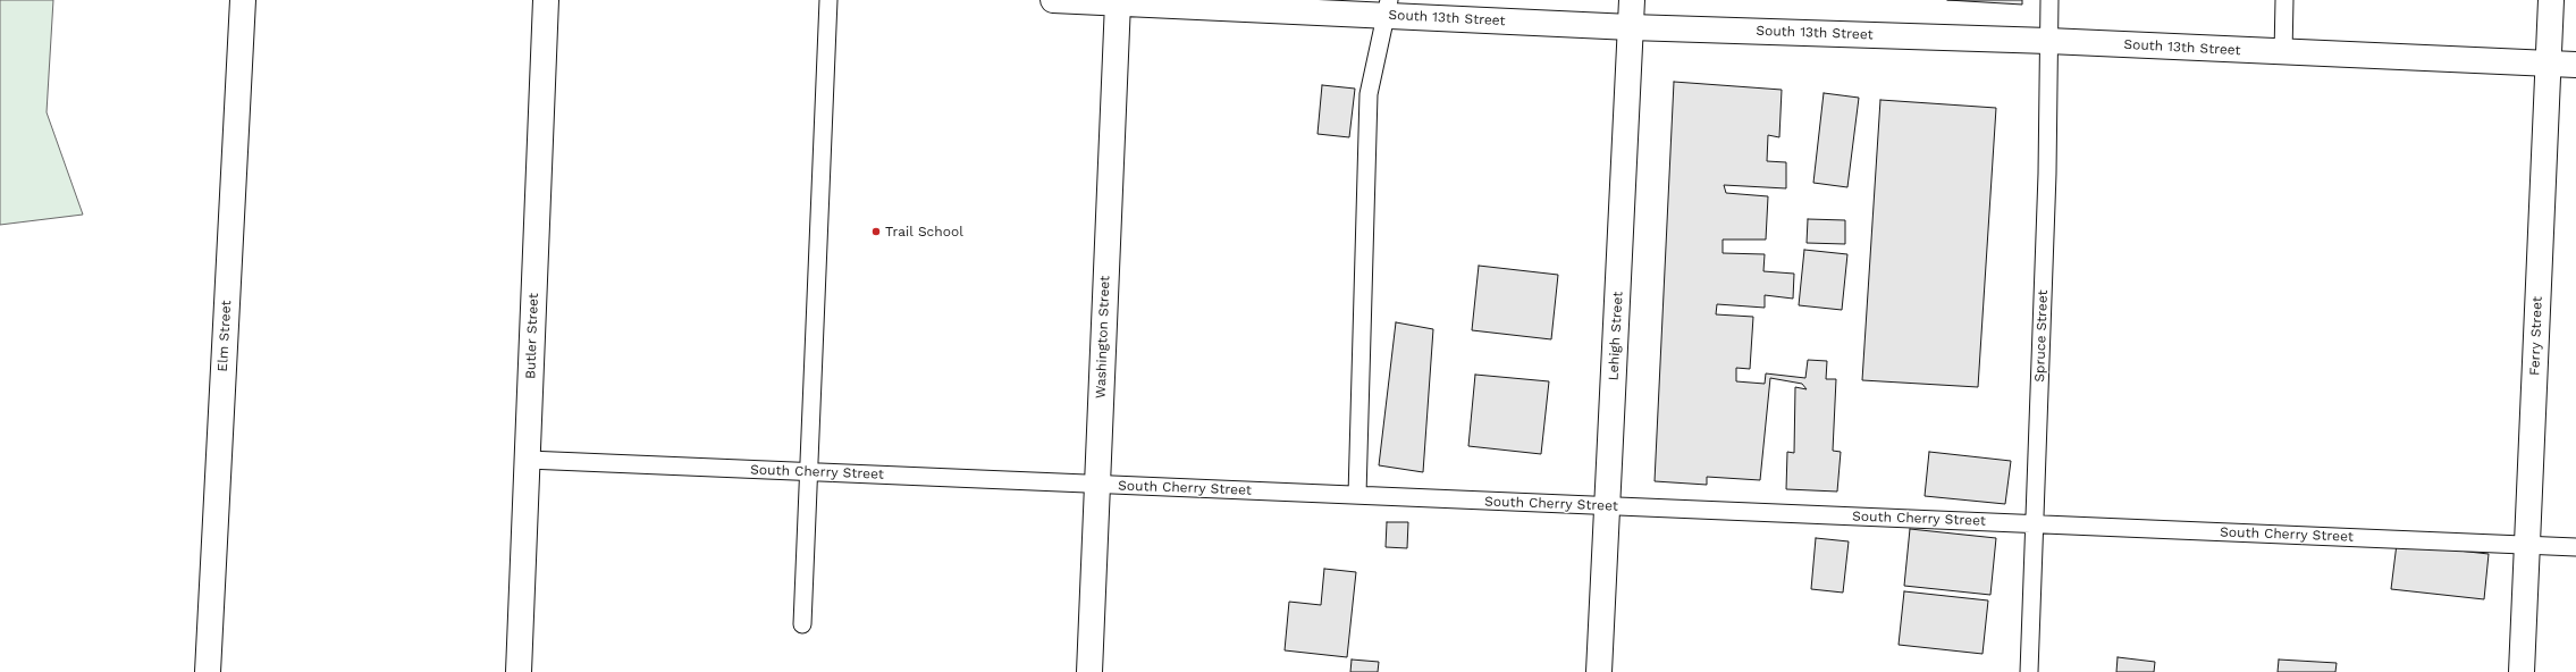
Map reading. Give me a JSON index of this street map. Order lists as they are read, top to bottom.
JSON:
{
  "streets": {
    "main road": [
      "South 13th Street",
      "Elm Street",
      "Butler Street",
      "Lehigh Street",
      "Ferry Street",
      "Washington Street"
    ],
    "lane": ["Spruce Street", "South Cherry Street"]
  },
  "crossings": [
    ["South 13th Street", "Lehigh Street"],
    ["South 13th Street", "Spruce Street"],
    ["South 13th Street", "Ferry Street"],
    ["South 13th Street", "Washington Street"],
    ["Butler Street", "South Cherry Street"],
    ["Lehigh Street", "South Cherry Street"],
    ["Spruce Street", "South Cherry Street"],
    ["Ferry Street", "South Cherry Street"],
    ["Washington Street", "South Cherry Street"]
  ],
  "places": ["Trail School"]
}
